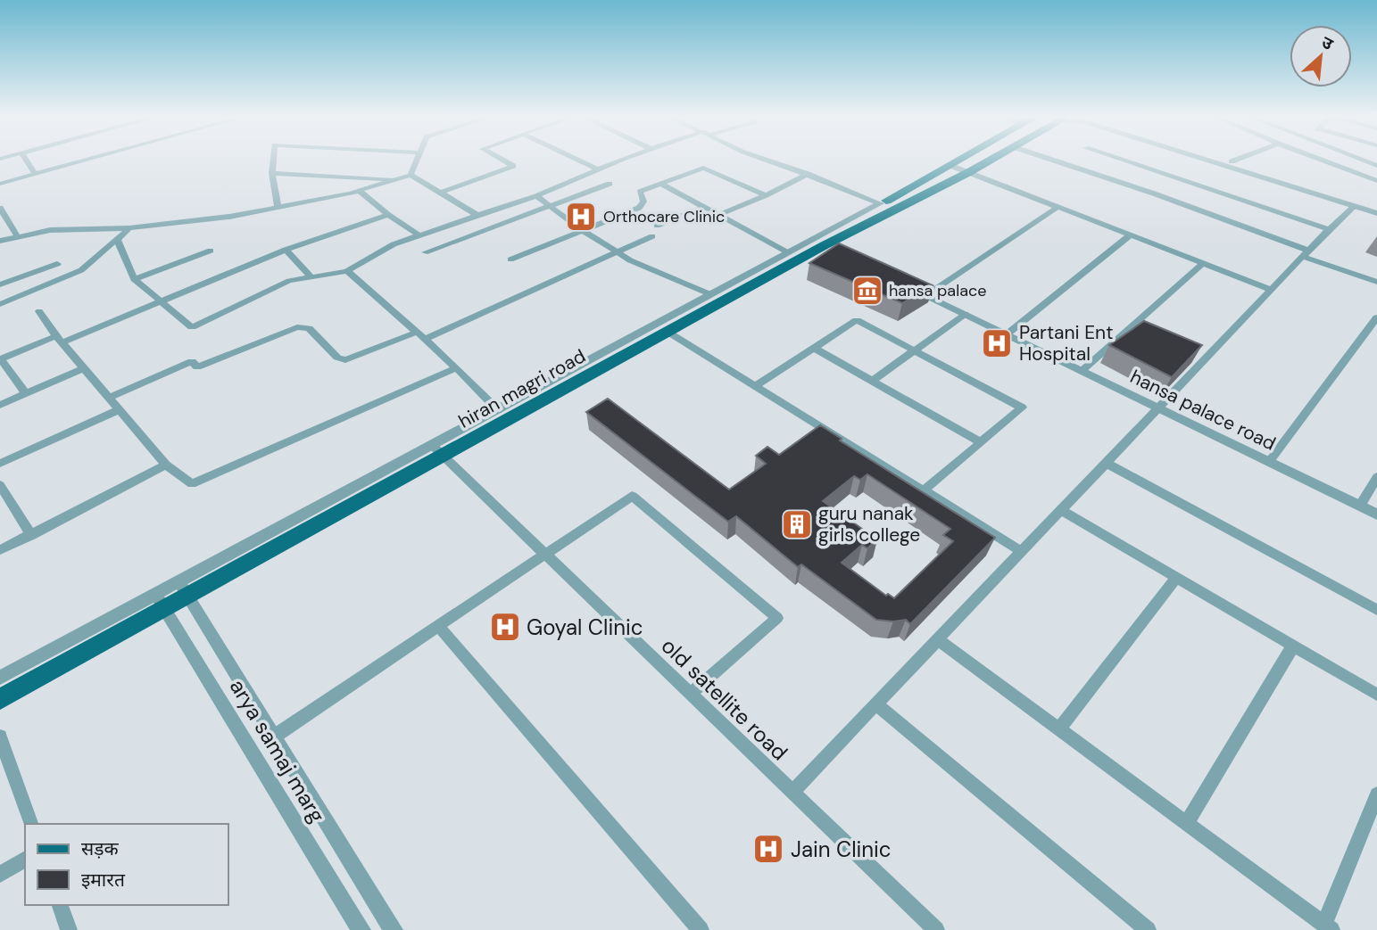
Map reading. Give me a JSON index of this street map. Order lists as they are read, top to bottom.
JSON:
{
  "streets": {
    "main road": ["hiran magri road"],
    "street": ["hansa palace road", "old satellite road", "arya samaj marg"]
  },
  "crossings": [
    ["hiran magri road", "old satellite road"],
    ["hiran magri road", "arya samaj marg"]
  ],
  "places": {
    "hospital": [
      "Orthocare Clinic",
      "Partani Ent Hospital",
      "Goyal Clinic",
      "Jain Clinic"
    ],
    "museum": ["hansa palace"],
    "building": ["guru nanak girls college"]
  },
  "legend": ["सड़क", "इमारत"],
  "north": "top right"
}
